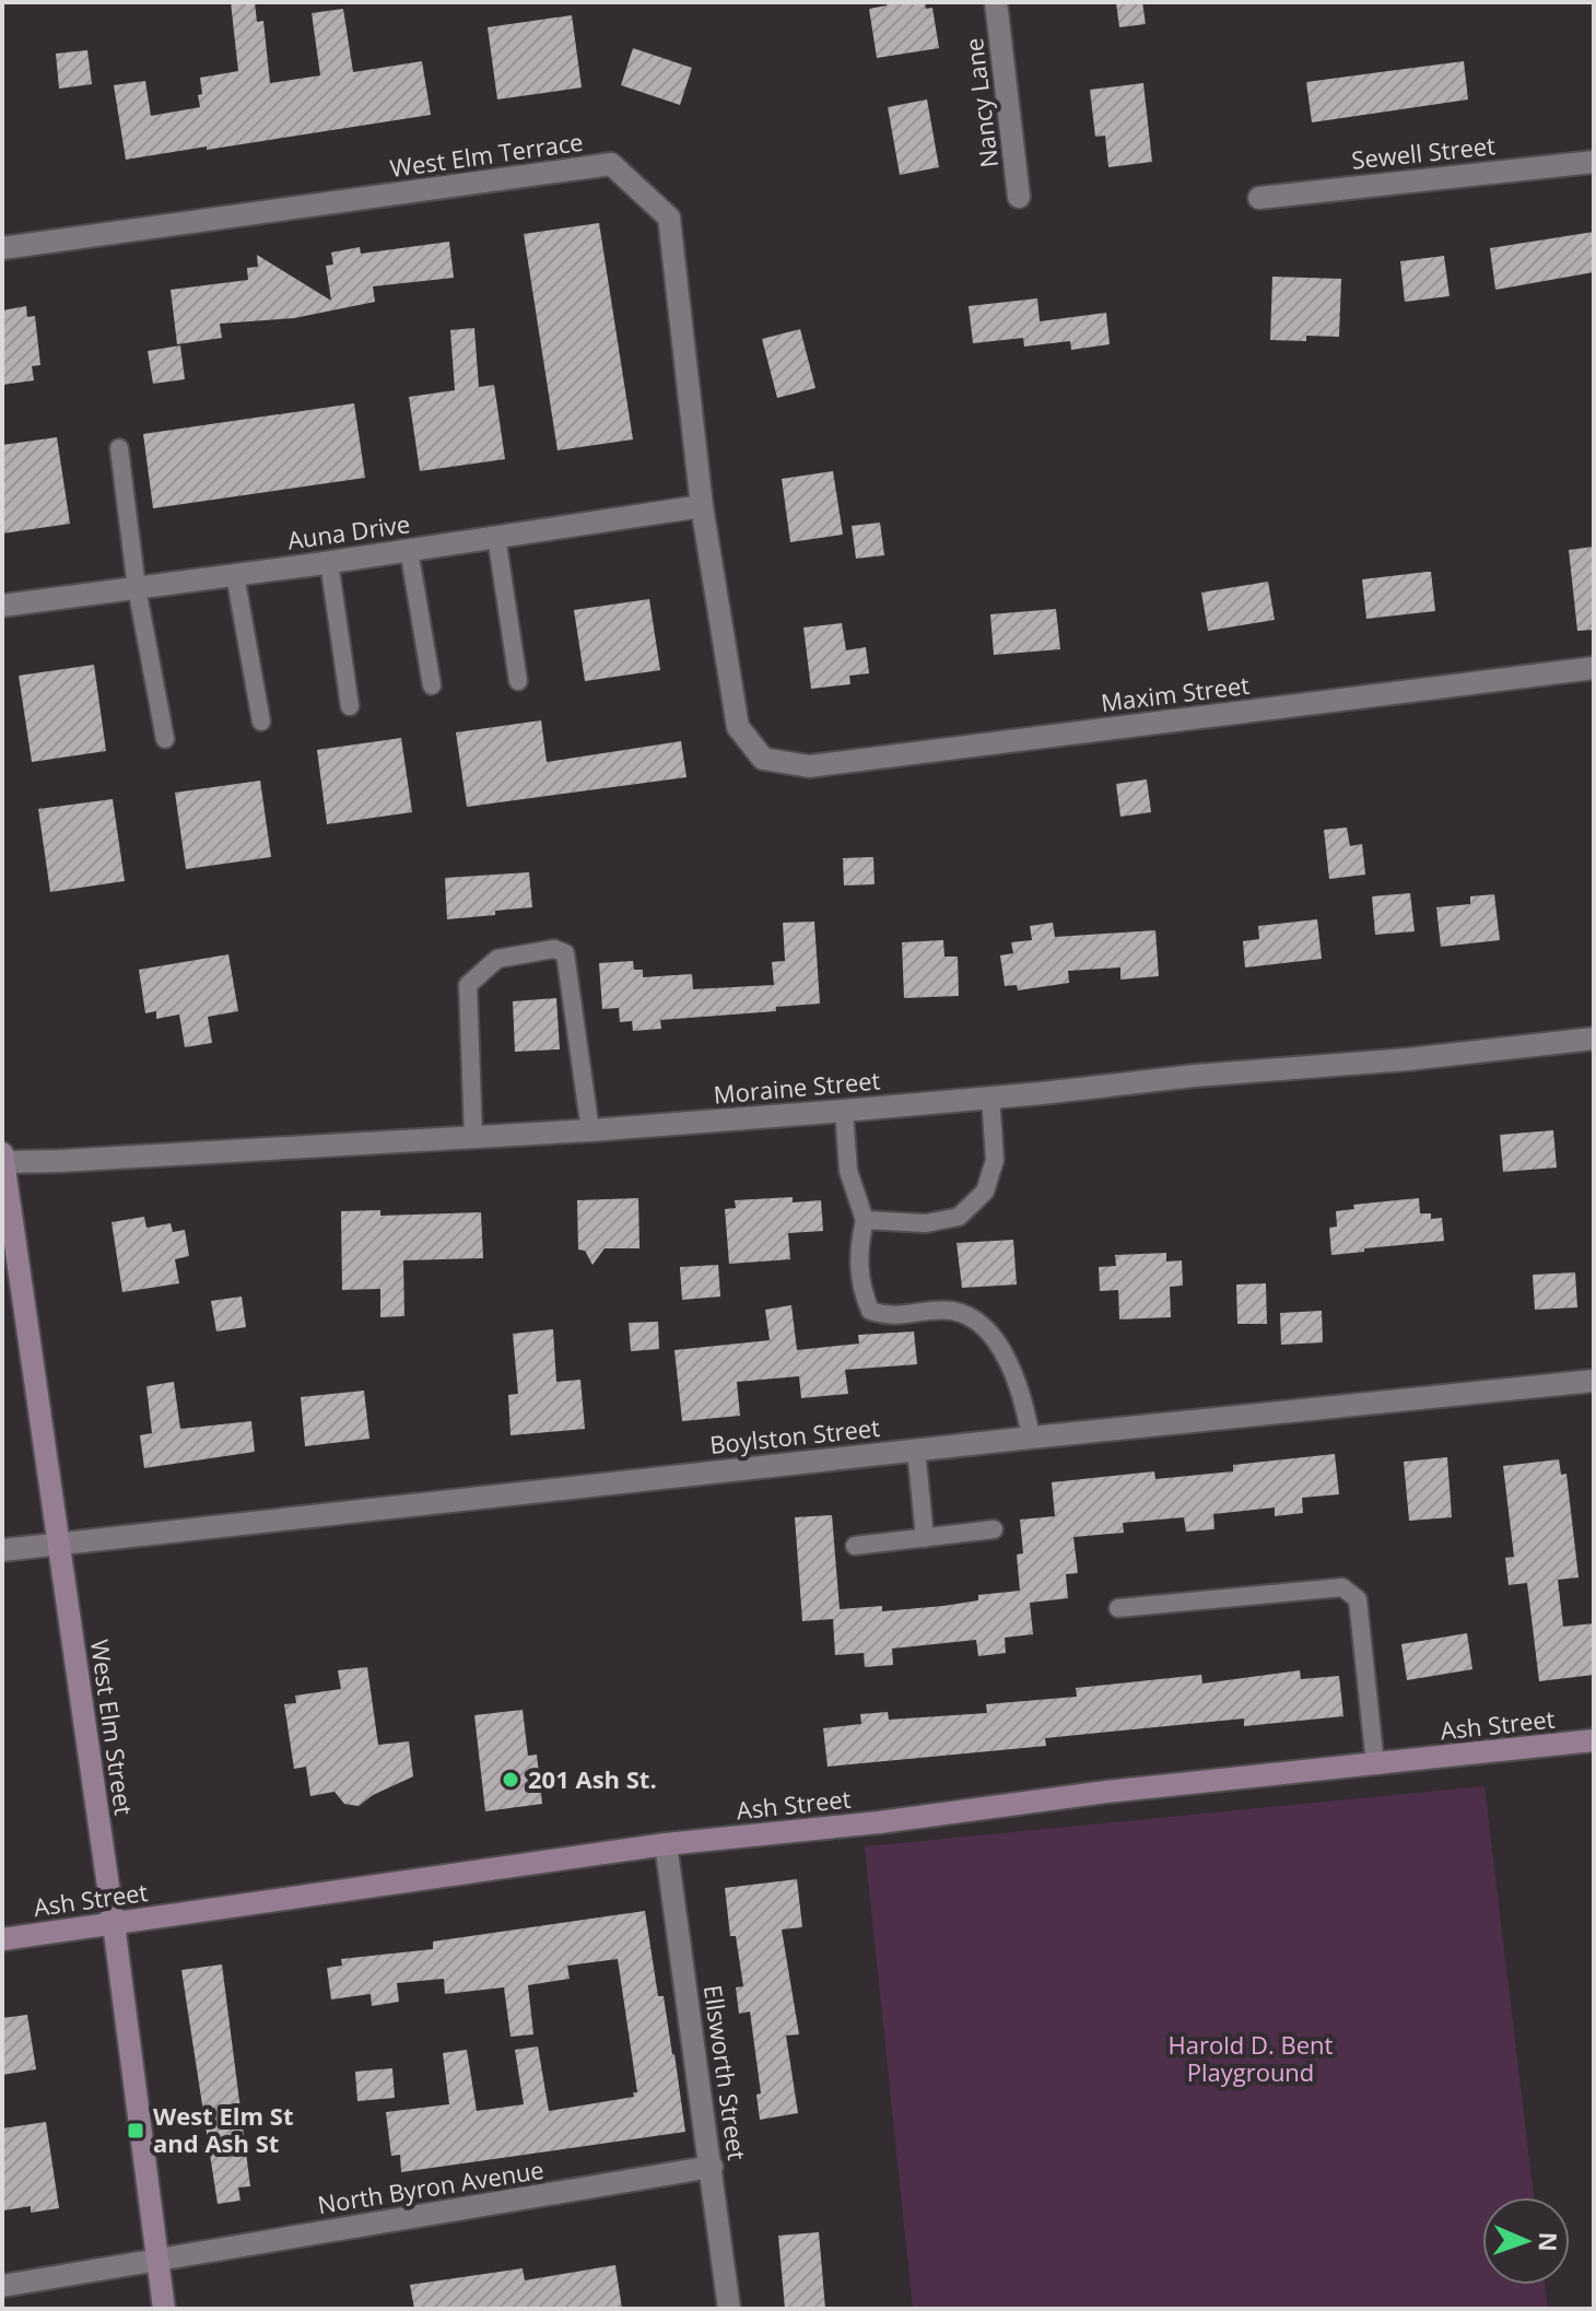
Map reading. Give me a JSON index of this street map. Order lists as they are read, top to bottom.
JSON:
{
  "streets": {
    "street": [
      "Nancy Lane",
      "Sewell Street",
      "West Elm Terrace",
      "Auna Drive",
      "Maxim Street",
      "Moraine Street",
      "Boylston Street",
      "Ash Street",
      "West Elm Street",
      "Ellsworth Street",
      "North Byron Avenue"
    ]
  },
  "crossings": [
    ["West Elm Terrace", "Auna Drive"],
    ["West Elm Terrace", "Maxim Street"],
    ["Moraine Street", "West Elm Street"],
    ["Boylston Street", "West Elm Street"],
    ["Ash Street", "West Elm Street"],
    ["Ash Street", "Ellsworth Street"],
    ["West Elm Street", "North Byron Avenue"],
    ["Ellsworth Street", "North Byron Avenue"]
  ],
  "parks": ["Harold D. Bent Playground"],
  "places": {
    "other": ["201 Ash St."],
    "transit": ["West Elm St and Ash St"]
  },
  "north": "right"
}
